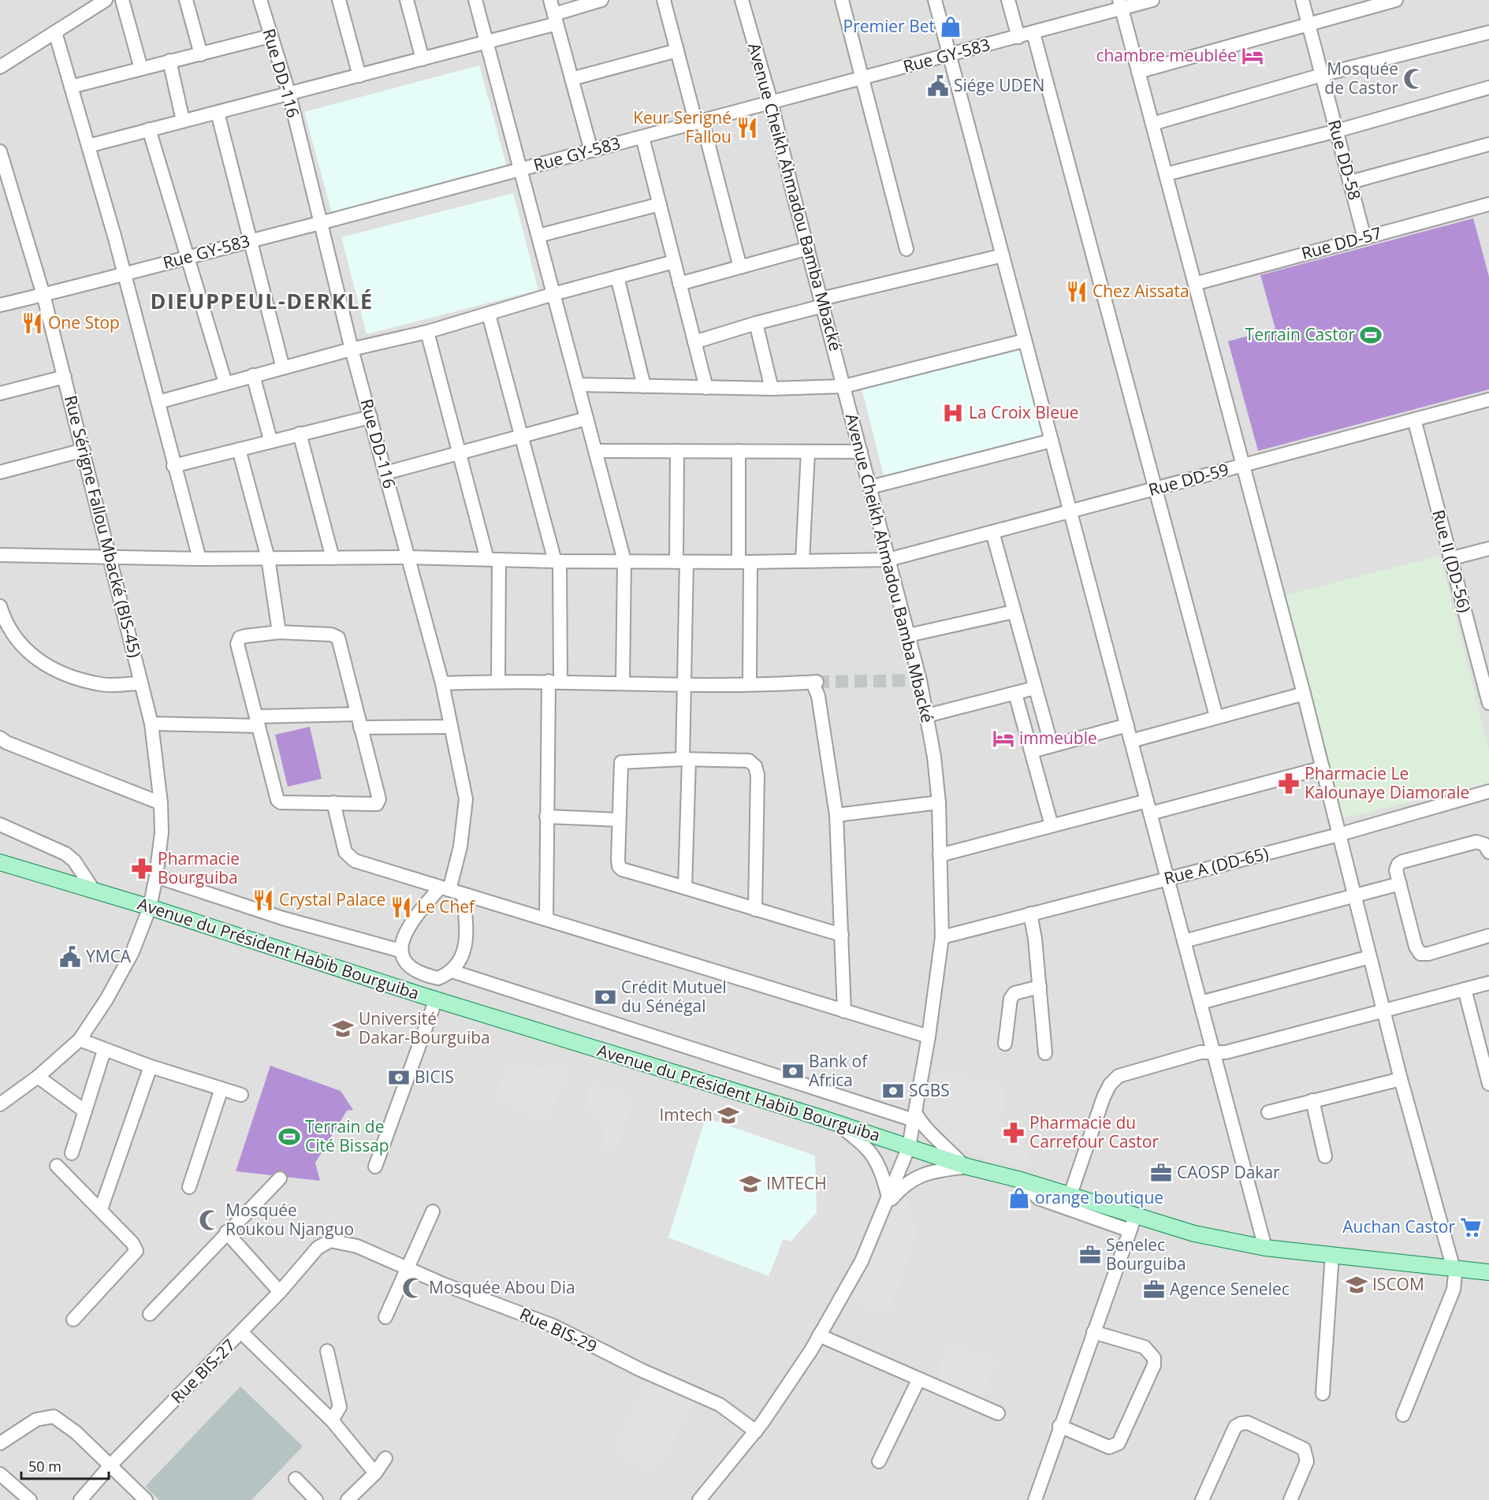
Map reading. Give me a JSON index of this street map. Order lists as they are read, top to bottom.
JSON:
{
  "streets": {
    "main road": ["Avenue du Président Habib Bourguiba"],
    "street": [
      "Rue GY-583",
      "Rue DD-116",
      "Rue DD-58",
      "Avenue Cheikh Ahmadou Bamba Mbacké",
      "Rue DD-57",
      "Rue DD-59",
      "Rue Sérigne Fallou Mbacké (BIS-45)",
      "Rue II (DD-56)",
      "Rue A (DD-65)",
      "Rue BIS-29",
      "Rue BIS-27"
    ]
  },
  "crossings": [
    ["Rue GY-583", "Rue DD-116"],
    ["Rue GY-583", "Avenue Cheikh Ahmadou Bamba Mbacké"],
    ["Rue GY-583", "Rue Sérigne Fallou Mbacké (BIS-45)"],
    ["Rue DD-116", "Rue DD-59"],
    ["Rue DD-58", "Rue DD-57"],
    ["Avenue Cheikh Ahmadou Bamba Mbacké", "Rue DD-59"],
    ["Avenue Cheikh Ahmadou Bamba Mbacké", "Rue A (DD-65)"],
    ["Avenue Cheikh Ahmadou Bamba Mbacké", "Avenue du Président Habib Bourguiba"],
    ["Avenue Cheikh Ahmadou Bamba Mbacké", "Rue BIS-29"],
    ["Rue DD-59", "Rue Sérigne Fallou Mbacké (BIS-45)"],
    ["Rue DD-59", "Rue II (DD-56)"],
    ["Rue Sérigne Fallou Mbacké (BIS-45)", "Avenue du Président Habib Bourguiba"],
    ["Rue BIS-29", "Rue BIS-27"]
  ],
  "districts": ["DIEUPPEUL-DERKLÉ"],
  "places": {
    "shop": ["Premier Bet", "orange boutique"],
    "hotel": ["chambre meublée", "immeuble"],
    "mosque": ["Mosquée de Castor", "Mosquée Roukou Njanguo", "Mosquée Abou Dia"],
    "public building": ["Siége UDEN", "YMCA"],
    "restaurant": [
      "Keur Serigné Fallou",
      "Chez Aissata",
      "One Stop",
      "Crystal Palace",
      "Le Chef"
    ],
    "sports": ["Terrain Castor", "Terrain de Cité Bissap"],
    "hospital": ["La Croix Bleue"],
    "pharmacy": ["Pharmacie Le Kalounaye Diamorale", "Pharmacie Bourguiba", "Pharmacie du Carrefour Castor"],
    "bank": [
      "Crédit Mutuel du Sénégal",
      "Bank of Africa",
      "BICIS",
      "SGBS"
    ],
    "school or university": [
      "Université Dakar-Bourguiba",
      "Imtech",
      "IMTECH",
      "ISCOM"
    ],
    "office": ["CAOSP Dakar", "Senelec Bourguiba", "Agence Senelec"],
    "supermarket": ["Auchan Castor"]
  },
  "scale_bar": "50 m"
}
